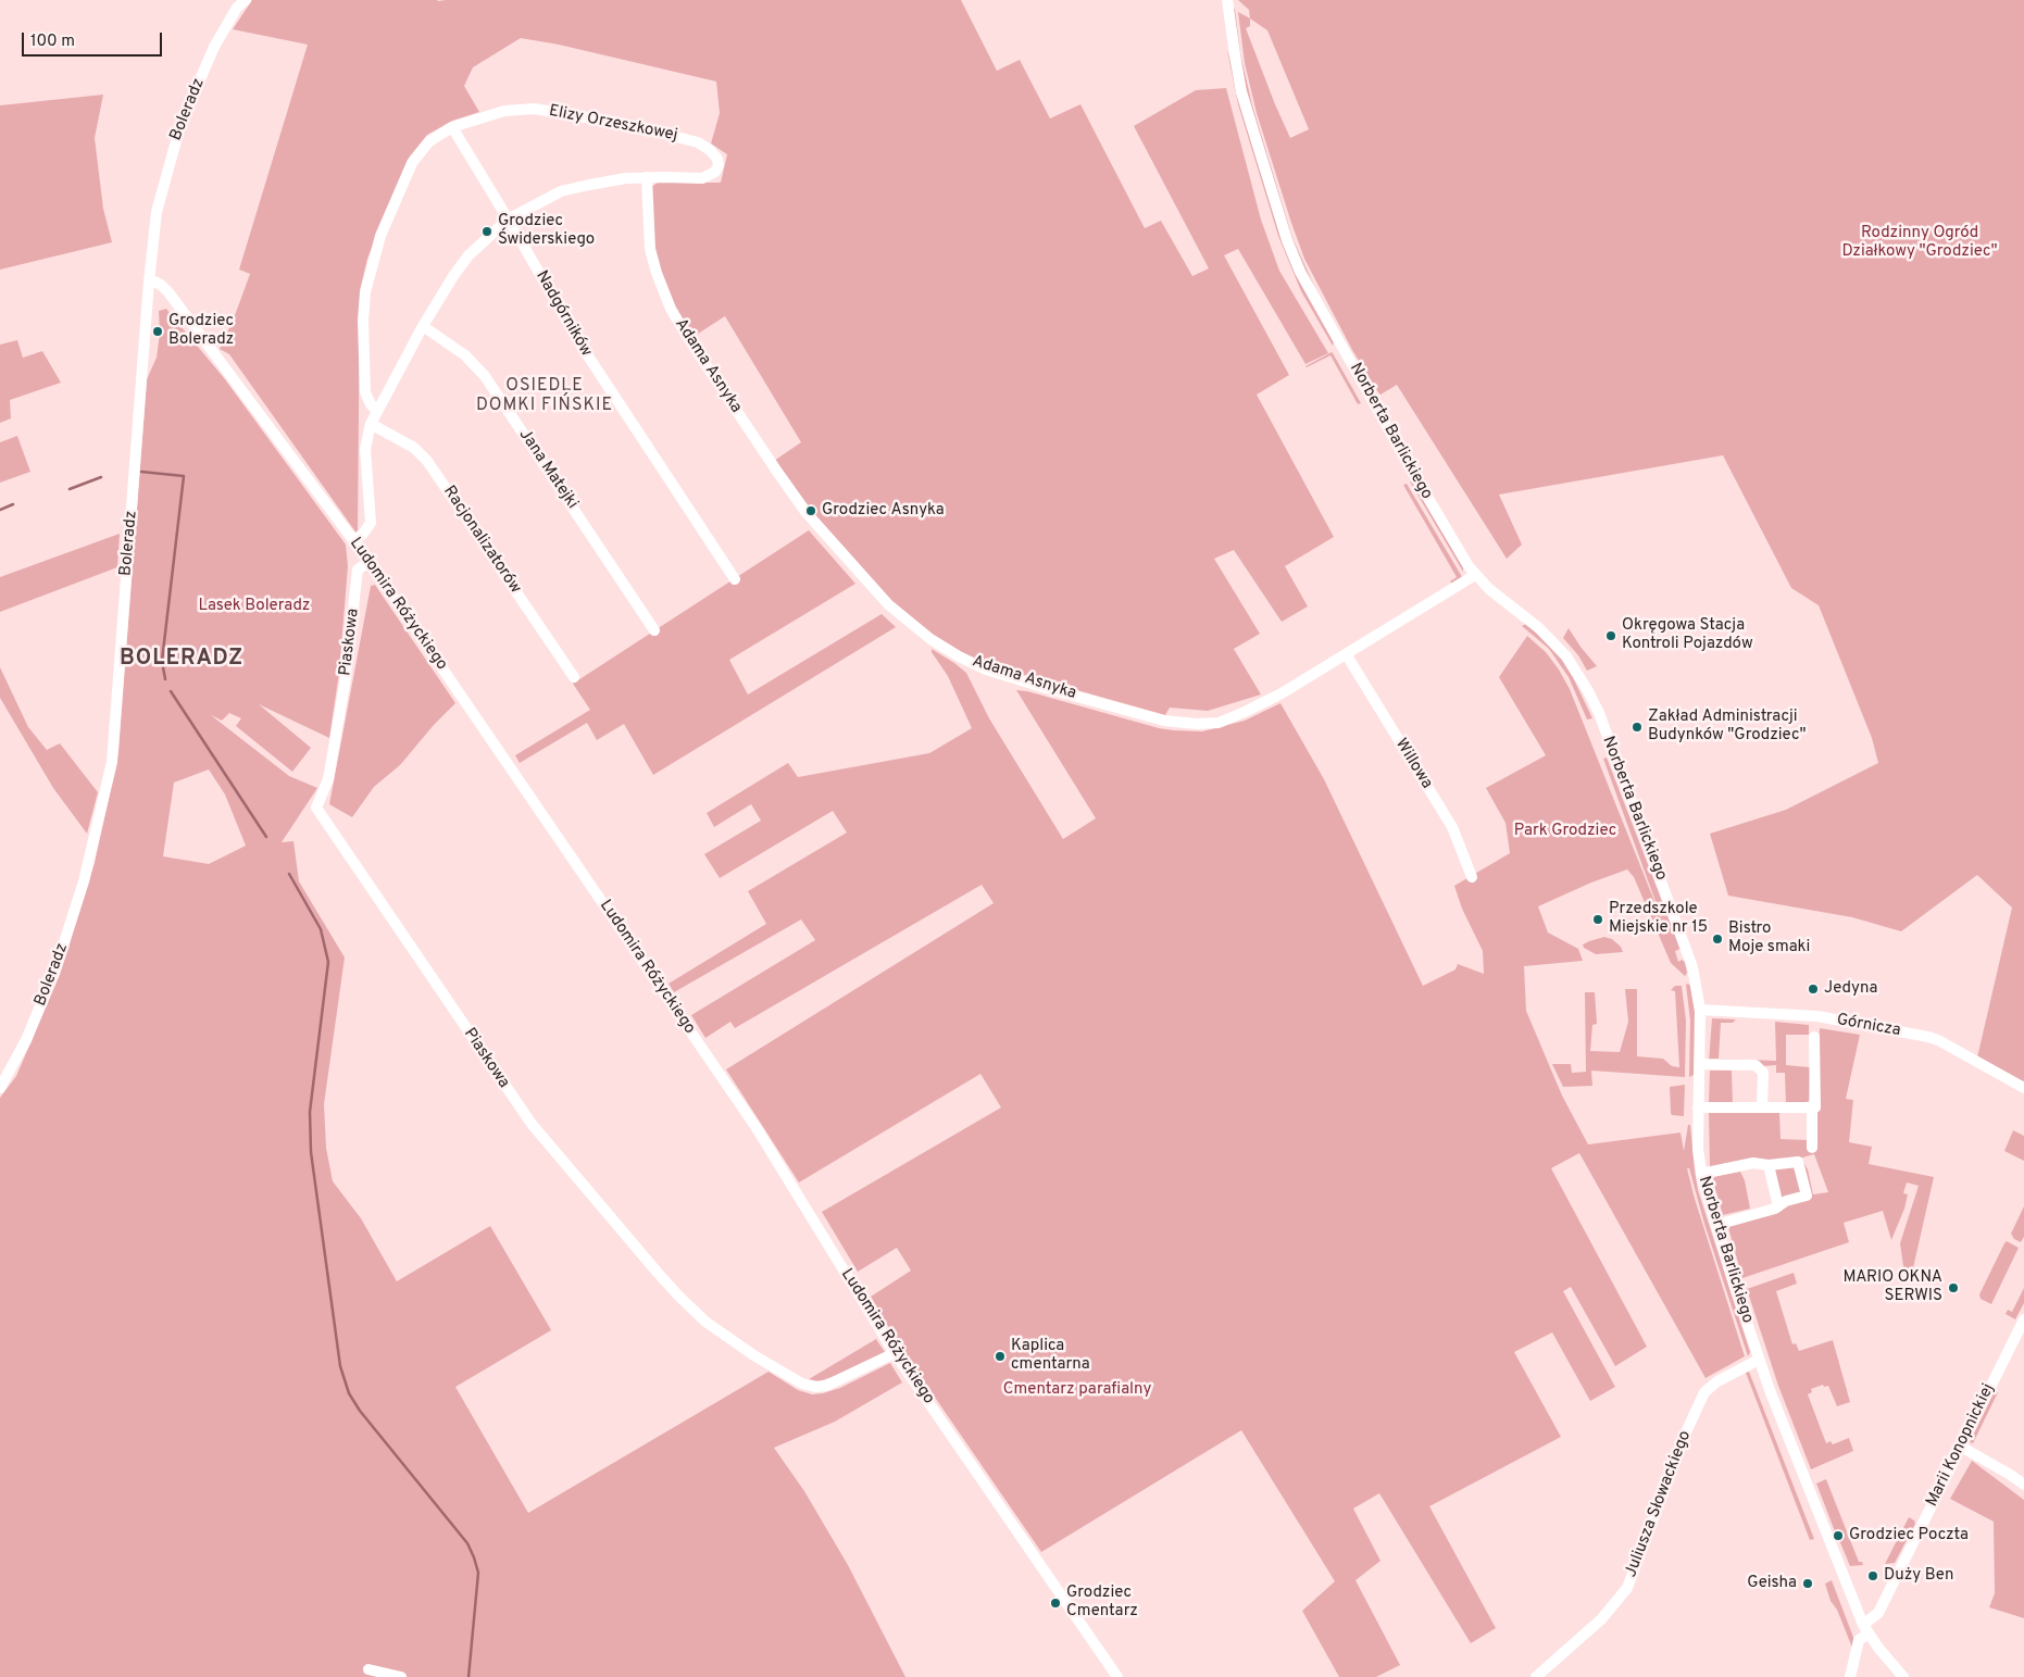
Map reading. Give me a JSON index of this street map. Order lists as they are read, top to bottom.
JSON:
{
  "streets": {
    "street": [
      "Boleradz",
      "Elizy Orzeszkowej",
      "Nadgórników",
      "Adama Asnyka",
      "Norberta Barlickiego",
      "Jana Matejki",
      "Racjonalizatorów",
      "Ludomira Różyckiego",
      "Piaskowa",
      "Willowa",
      "Górnicza",
      "Marii Konopnickiej",
      "Juliusza Słowackiego"
    ]
  },
  "crossings": [
    ["Boleradz", "Ludomira Różyckiego"],
    ["Elizy Orzeszkowej", "Nadgórników"],
    ["Elizy Orzeszkowej", "Adama Asnyka"],
    ["Adama Asnyka", "Norberta Barlickiego"],
    ["Adama Asnyka", "Willowa"],
    ["Norberta Barlickiego", "Górnicza"],
    ["Norberta Barlickiego", "Marii Konopnickiej"],
    ["Norberta Barlickiego", "Juliusza Słowackiego"],
    ["Ludomira Różyckiego", "Piaskowa"]
  ],
  "districts": ["OSIEDLE DOMKI FIŃSKIE", "BOLERADZ"],
  "parks": [
    "Rodzinny Ogród Działkowy \"Grodziec\"",
    "Lasek Boleradz",
    "Park Grodziec",
    "Cmentarz parafialny"
  ],
  "places": [
    "Grodziec Świderskiego",
    "Grodziec Boleradz",
    "Grodziec Asnyka",
    "Okręgowa Stacja Kontroli Pojazdów",
    "Zakład Administracji Budynków \"Grodziec\"",
    "Przedszkole Miejskie nr 15",
    "Bistro Moje smaki",
    "Jedyna",
    "MARIO OKNA SERWIS",
    "Kaplica cmentarna",
    "Grodziec Poczta",
    "Duży Ben",
    "Geisha",
    "Grodziec Cmentarz"
  ],
  "scale_bar": "100 m"
}
